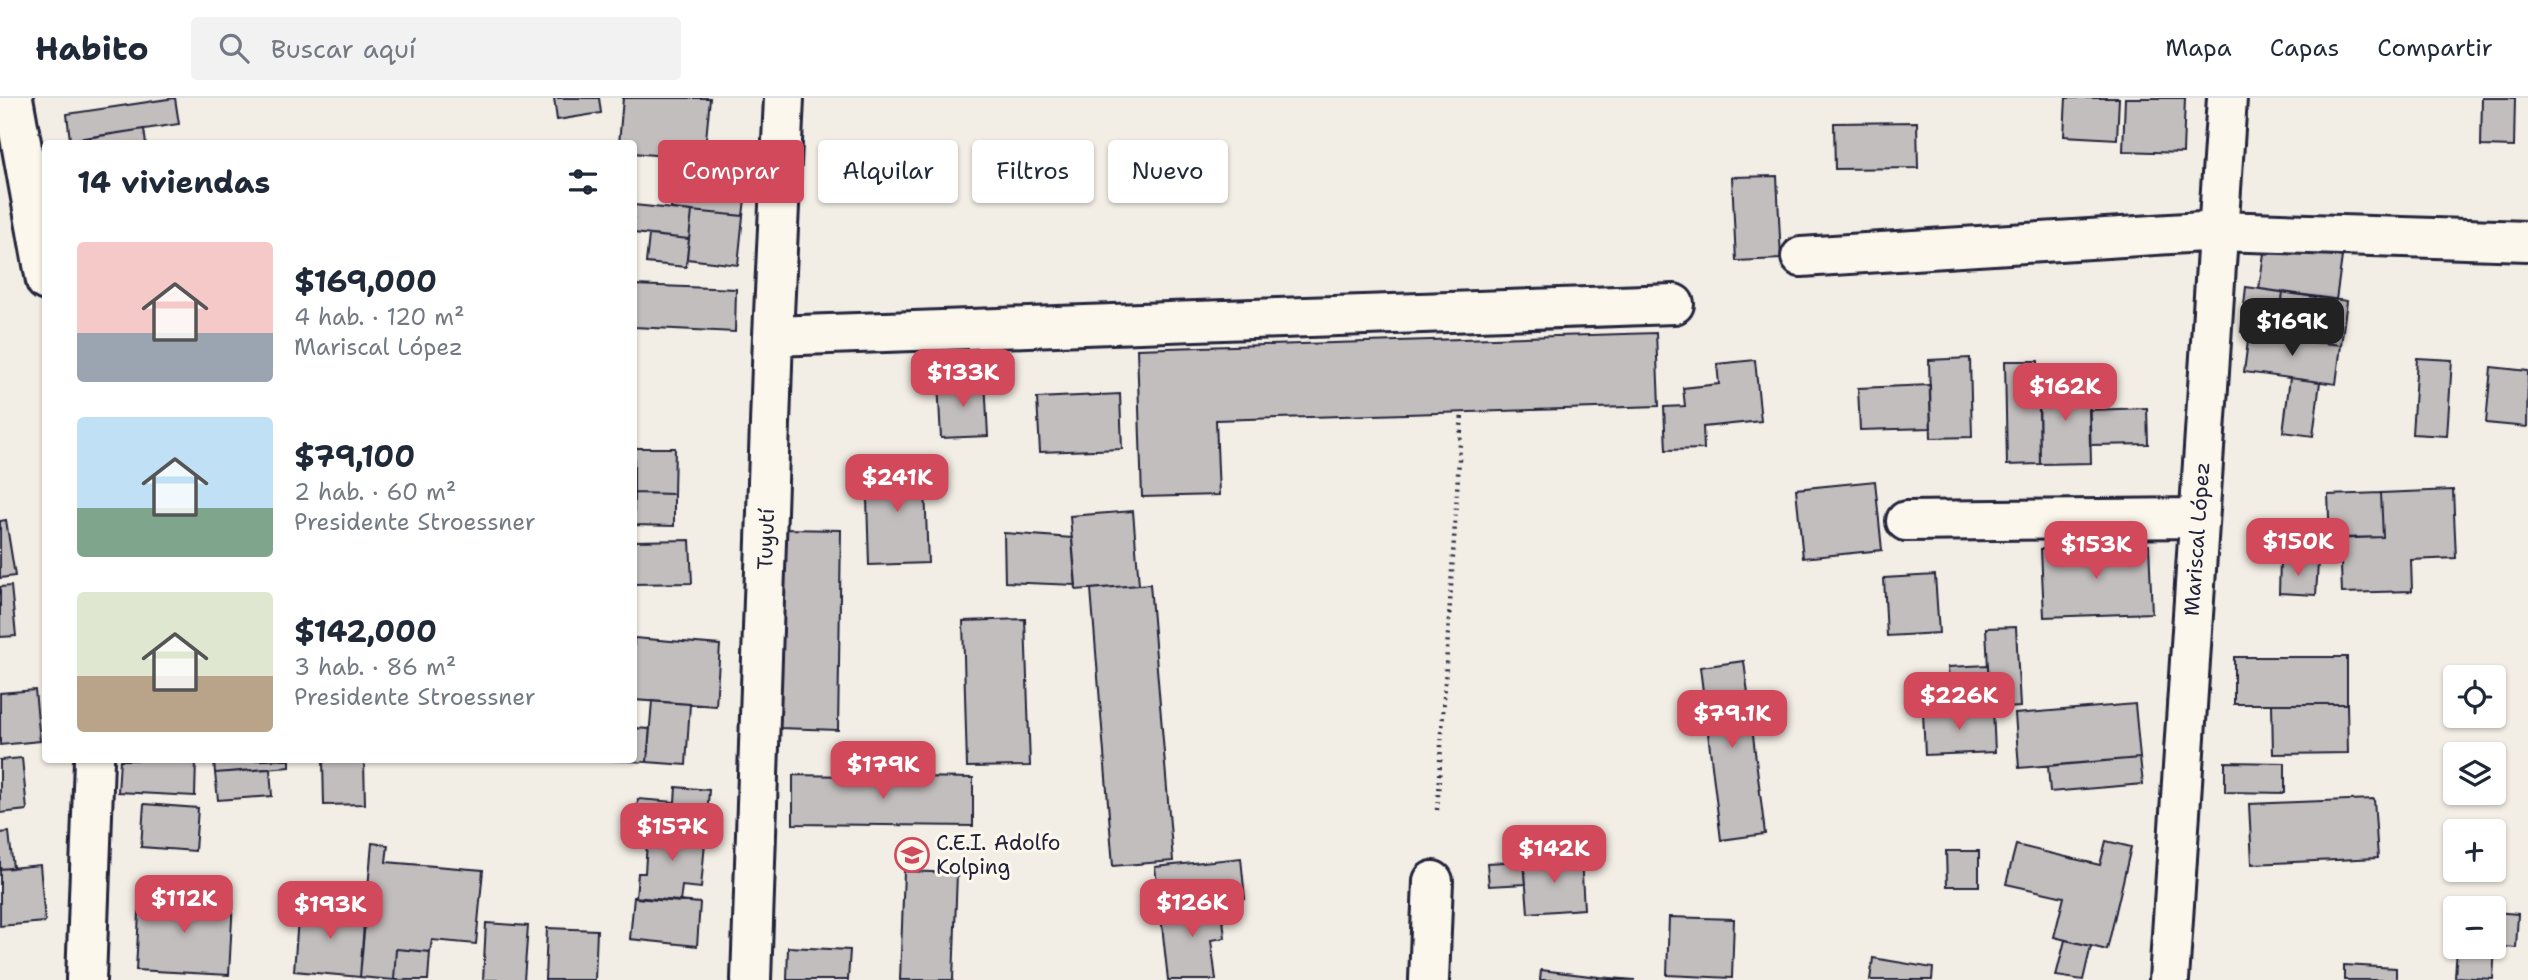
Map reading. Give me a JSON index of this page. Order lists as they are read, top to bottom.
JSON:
{
  "streets": {
    "street": ["Tuyutí", "Mariscal López"]
  },
  "places": {
    "school or university": ["C.E.I. Adolfo Kolping"]
  },
  "page": {
    "header": "Habito",
    "search": "Buscar aquí",
    "nav": ["Mapa", "Capas", "Compartir"],
    "chip": [
      "Comprar",
      "Alquilar",
      "Filtros",
      "Nuevo"
    ],
    "heading": "14 viviendas",
    "list": [
      {
        "name": "$169,000",
        "note": "4 hab. · 120 m² · Mariscal López"
      },
      {
        "name": "$79,100",
        "note": "2 hab. · 60 m² · Presidente Stroessner"
      },
      {
        "name": "$142,000",
        "note": "3 hab. · 86 m² · Presidente Stroessner"
      }
    ],
    "price": [
      "$169K",
      "$133K",
      "$162K",
      "$241K",
      "$150K",
      "$153K",
      "$226K",
      "$79.1K",
      "$179K",
      "$157K",
      "$142K",
      "$112K",
      "$126K",
      "$193K"
    ],
    "map_buttons": ["+", "−"]
  }
}
